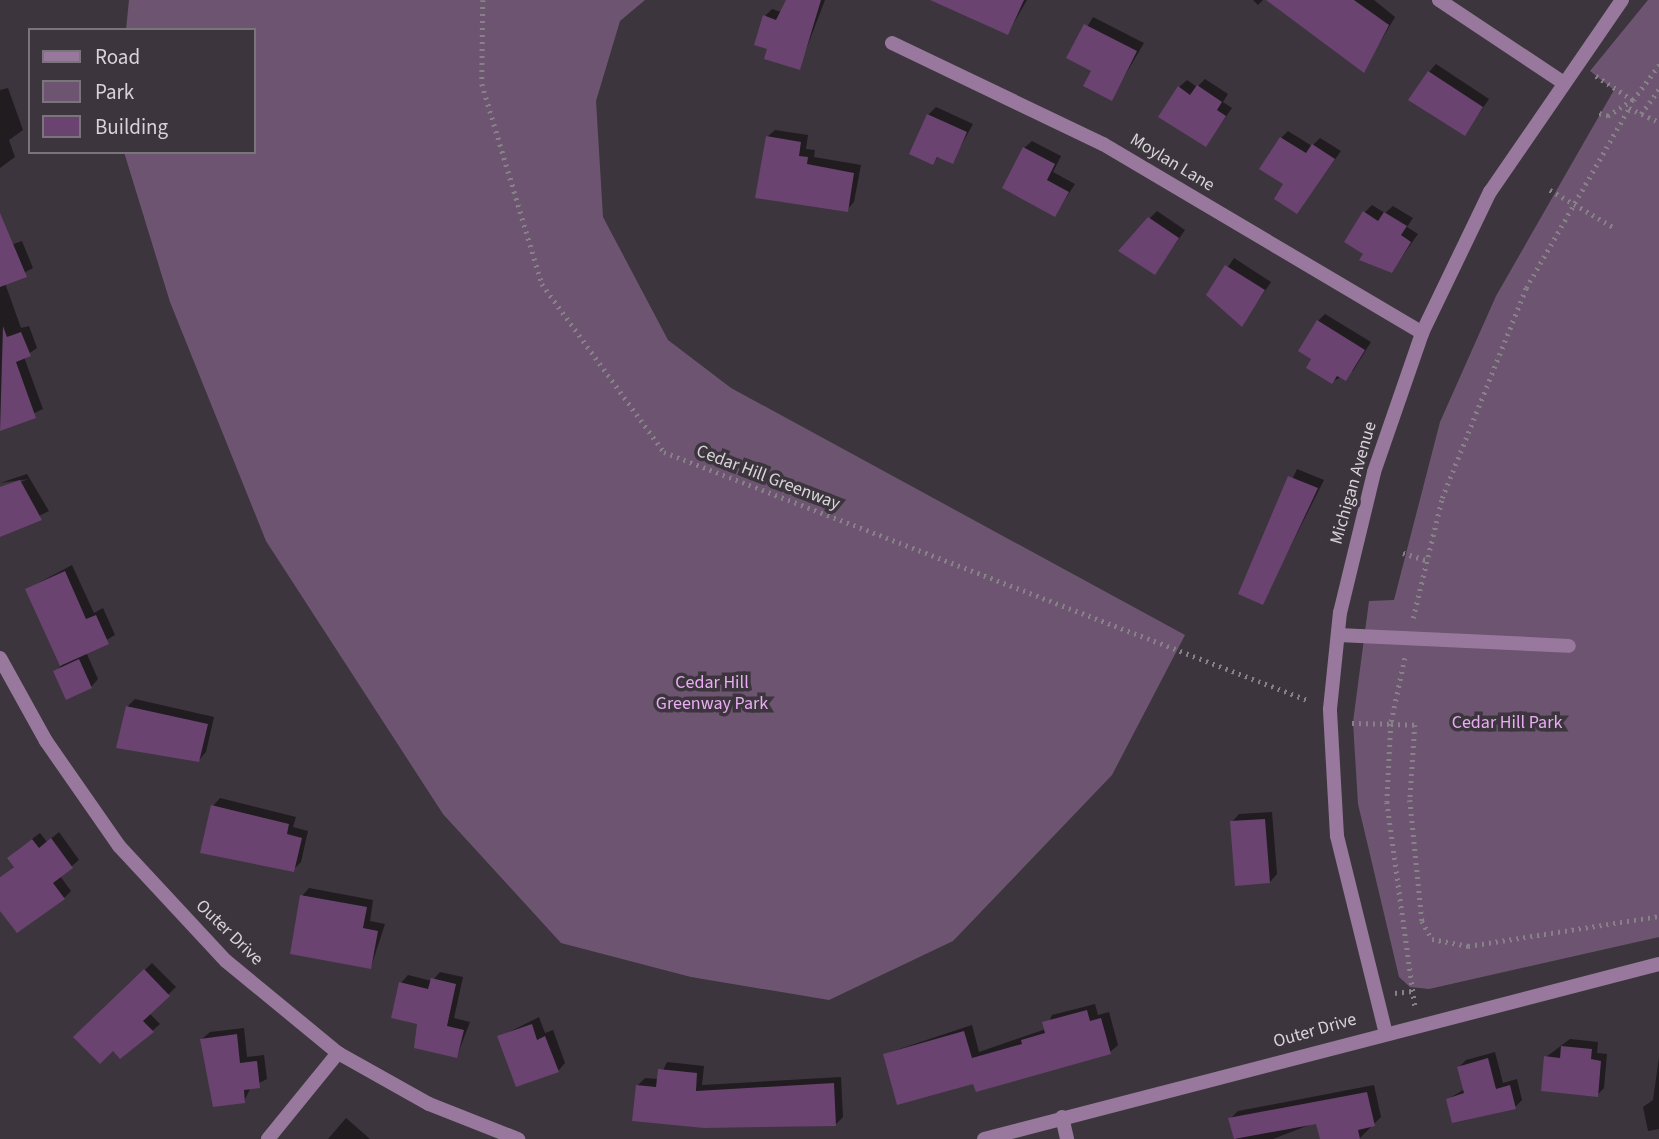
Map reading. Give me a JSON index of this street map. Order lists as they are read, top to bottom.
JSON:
{
  "streets": {
    "street": ["Moylan Lane", "Michigan Avenue", "Outer Drive"],
    "path": ["Cedar Hill Greenway"]
  },
  "crossings": [
    ["Moylan Lane", "Michigan Avenue"],
    ["Cedar Hill Greenway", "Michigan Avenue"],
    ["Michigan Avenue", "Outer Drive"]
  ],
  "parks": ["Cedar Hill Greenway Park", "Cedar Hill Park"],
  "legend": ["Road", "Park", "Building"]
}
